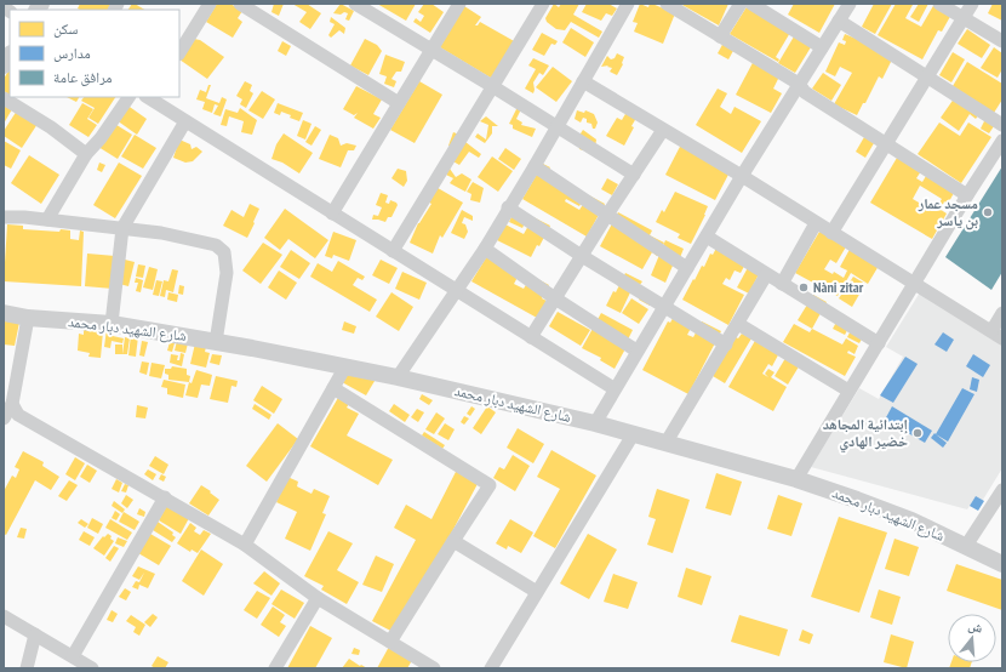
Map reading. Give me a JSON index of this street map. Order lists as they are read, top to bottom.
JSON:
{
  "streets": {
    "street": ["شارع الشهيد دبار محمد"]
  },
  "places": ["مسجد عمار بن ياسر", "Nàni zitar", "إبتدائية المجاهد خضير الهادي"],
  "legend": ["سكن", "مدارس", "مرافق عامة"],
  "north": "top"
}
